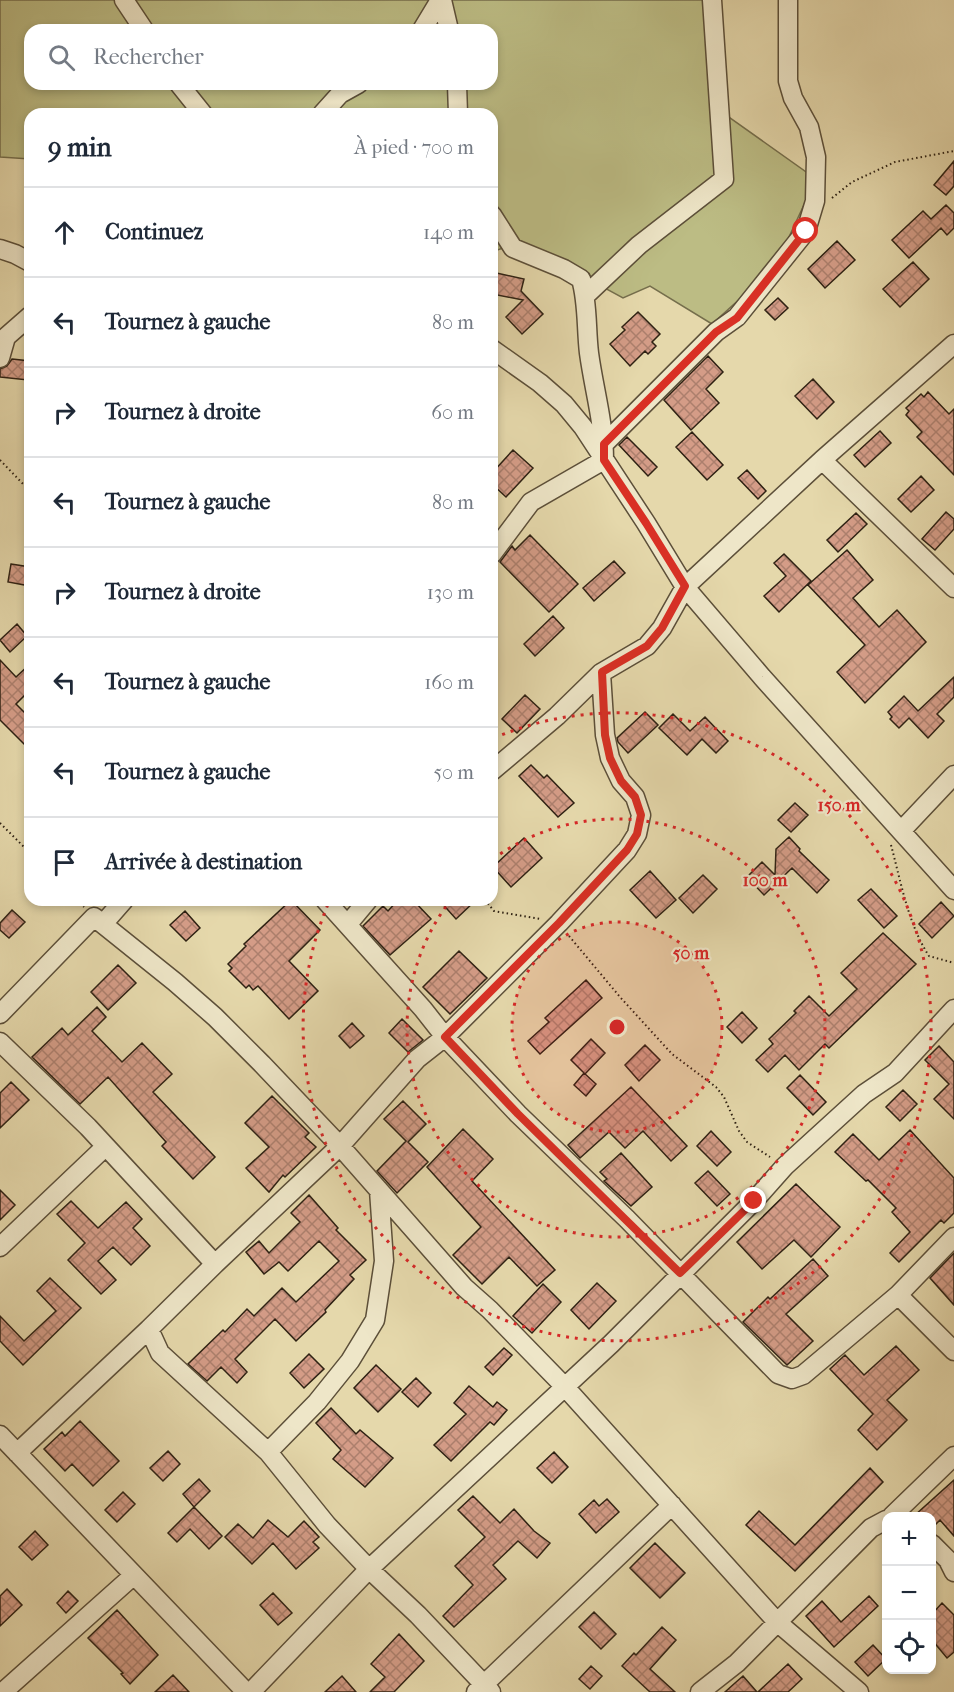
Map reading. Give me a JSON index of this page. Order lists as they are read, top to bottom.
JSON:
{
  "page": {
    "search": "Rechercher",
    "heading": ["9 min", "À pied · 700 m"],
    "list": [
      ["Continuez", "140 m"],
      ["Tournez à gauche", "80 m"],
      ["Tournez à droite", "60 m"],
      ["Tournez à gauche", "80 m"],
      ["Tournez à droite", "130 m"],
      ["Tournez à gauche", "160 m"],
      ["Tournez à gauche", "50 m"],
      "Arrivée à destination"
    ],
    "map_buttons": ["+", "−"]
  },
  "rings": ["150 m", "100 m", "50 m"]
}
